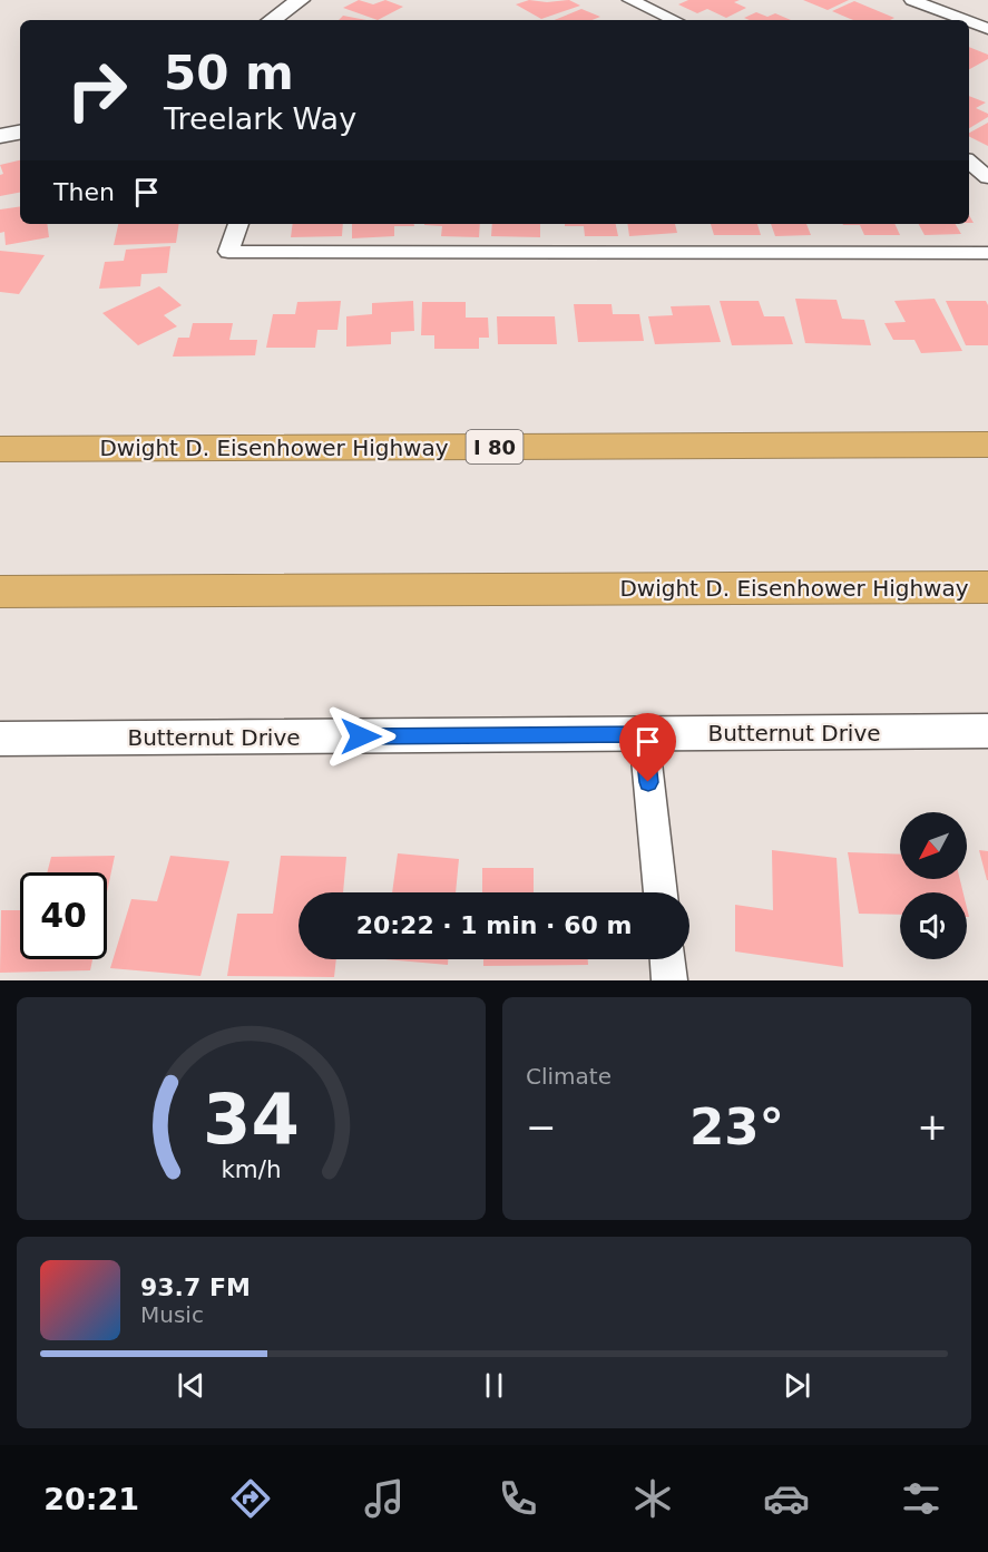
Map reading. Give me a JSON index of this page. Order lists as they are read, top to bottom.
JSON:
{
  "streets": {
    "highway": ["I 80", "Dwight D. Eisenhower Highway"],
    "street": ["Butternut Drive"]
  },
  "north": "bottom left",
  "page": {
    "turn": ["50 m", "Treelark Way"],
    "then": "Then",
    "limit": "40",
    "trip": "20:22 · 1 min · 60 m",
    "tile": "Climate",
    "heat": ["−", "23°", "+"],
    "song": ["93.7 FM", "Music"],
    "tabs": "20:21",
    "gauge": ["34", "km/h"]
  }
}
